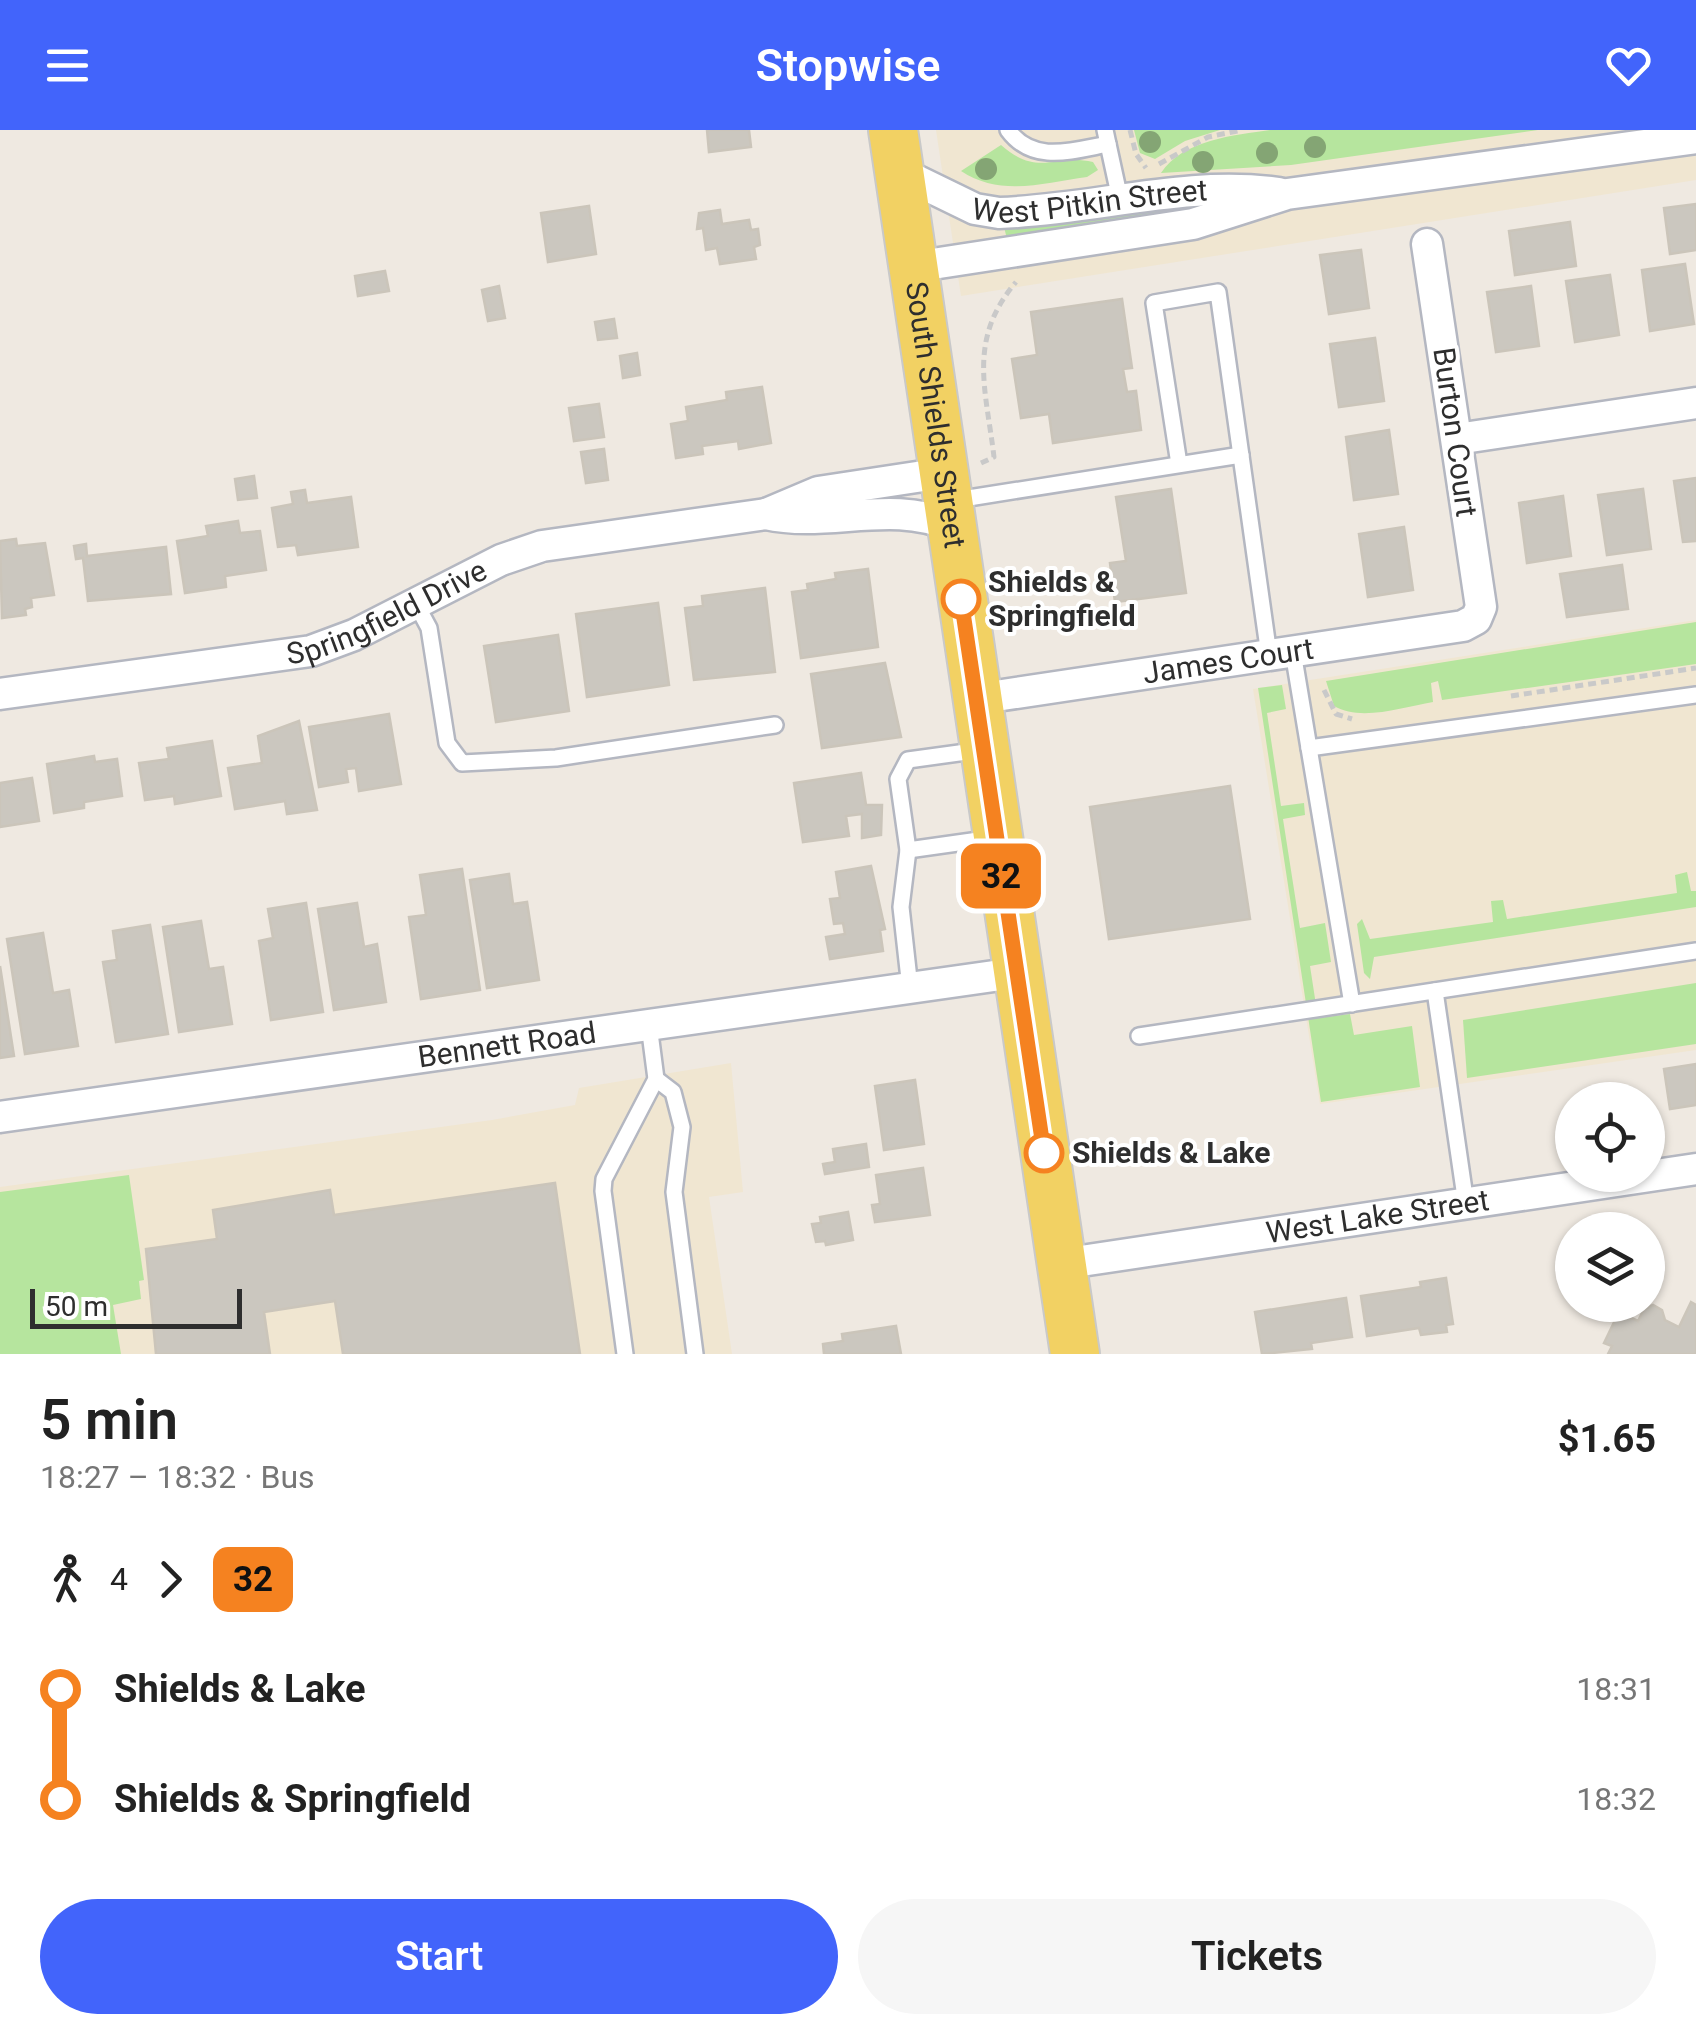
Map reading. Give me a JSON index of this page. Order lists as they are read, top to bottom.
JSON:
{
  "streets": {
    "main road": ["South Shields Street"],
    "street": [
      "West Pitkin Street",
      "Burton Court",
      "Springfield Drive",
      "James Court",
      "Bennett Road",
      "West Lake Street"
    ]
  },
  "crossings": [
    ["West Pitkin Street", "South Shields Street"],
    ["South Shields Street", "Springfield Drive"],
    ["South Shields Street", "James Court"],
    ["South Shields Street", "Bennett Road"],
    ["South Shields Street", "West Lake Street"],
    ["Burton Court", "James Court"]
  ],
  "places": ["Shields & Springfield", "Shields & Lake"],
  "lines": ["bus line 32"],
  "scale_bar": "50 m",
  "page": {
    "header": "Stopwise",
    "on_map": "32",
    "scale": "50 m",
    "heading": ["5 min", "18:27 – 18:32 · Bus", "$1.65"],
    "legs": ["4", "32"],
    "list": [
      {
        "name": "Shields & Lake",
        "value": "18:31"
      },
      {
        "name": "Shields & Springfield",
        "value": "18:32"
      }
    ],
    "buttons": ["Start", "Tickets"]
  }
}
